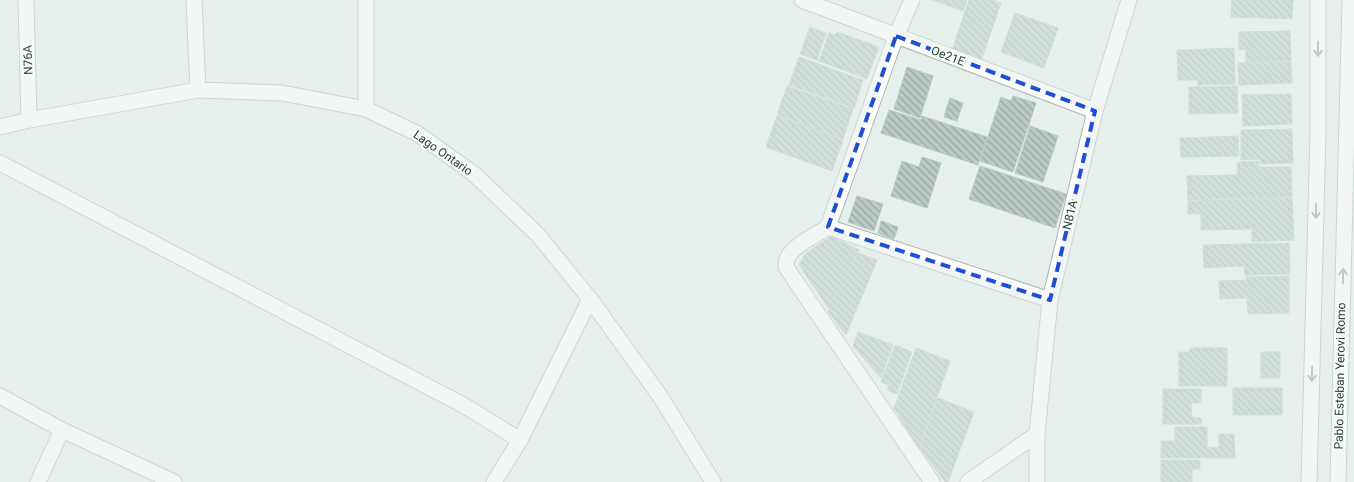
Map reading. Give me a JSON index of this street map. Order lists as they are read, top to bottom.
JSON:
{
  "streets": {
    "street": [
      "Oe21E",
      "N76A",
      "Lago Ontario",
      "N81A",
      "Pablo Esteban Yerovi Romo"
    ]
  },
  "crossings": [
    ["Oe21E", "N81A"],
    ["N76A", "Lago Ontario"]
  ]
}
